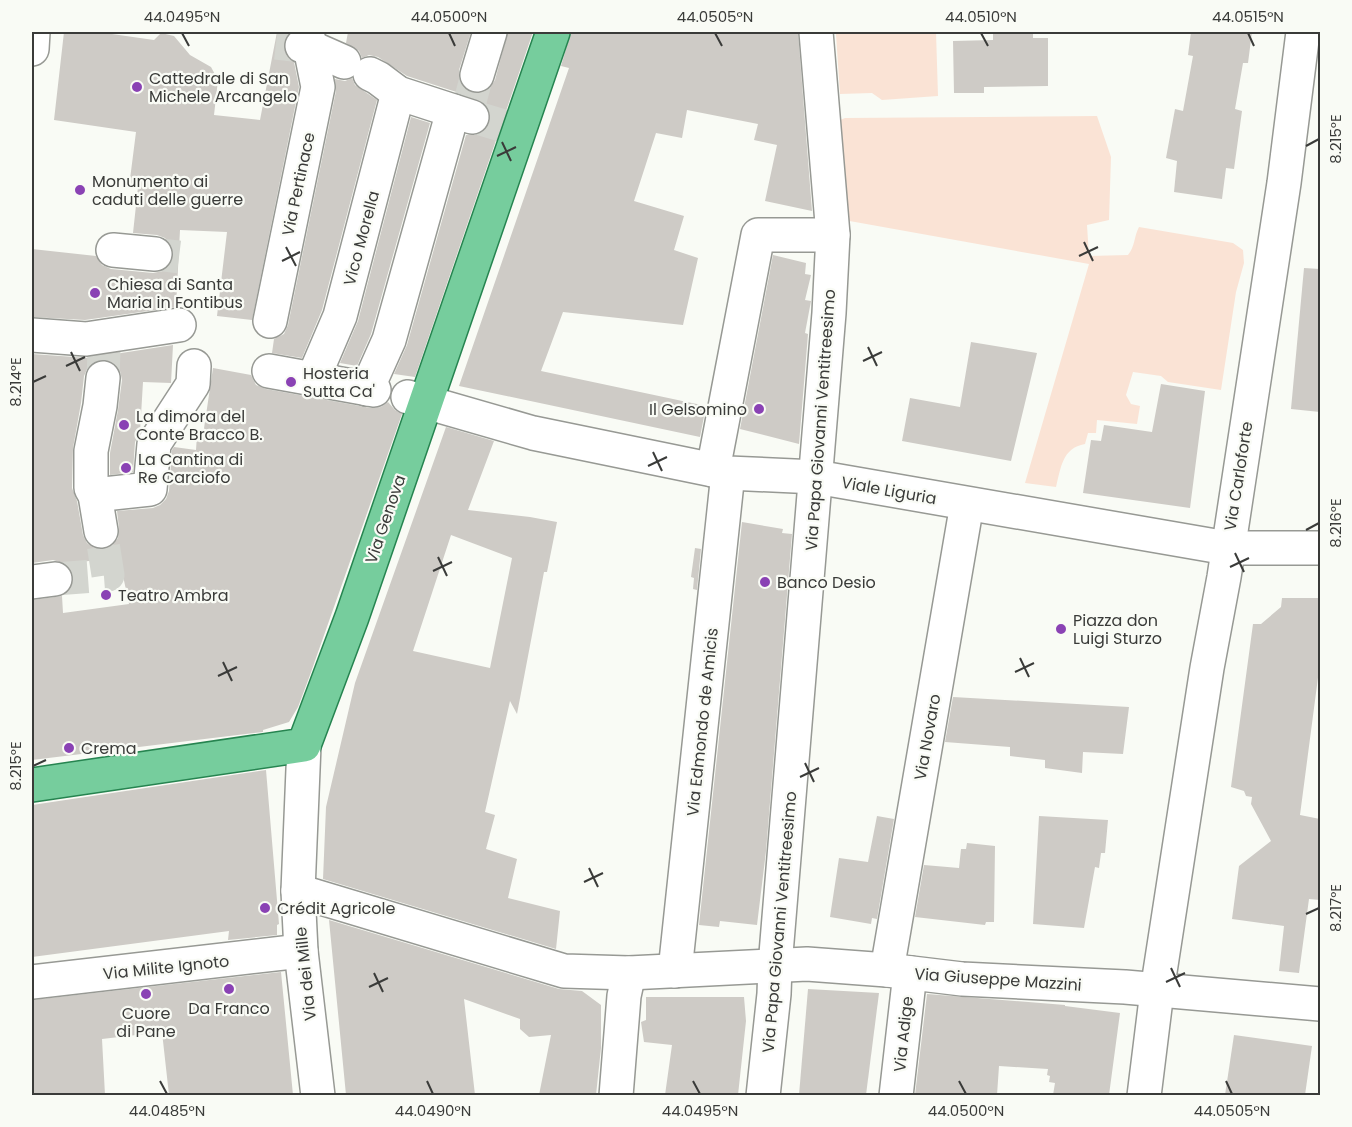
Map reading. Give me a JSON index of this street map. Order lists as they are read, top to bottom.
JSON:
{
  "streets": {
    "main road": ["Via Genova"],
    "street": [
      "Via Pertinace",
      "Vico Morella",
      "Via Papa Giovanni Ventitreesimo",
      "Via Carloforte",
      "Viale Liguria",
      "Via Edmondo de Amicis",
      "Via Novaro",
      "Via Milite Ignoto",
      "Via dei Mille",
      "Via Giuseppe Mazzini",
      "Via Adige"
    ]
  },
  "crossings": [
    ["Via Papa Giovanni Ventitreesimo", "Viale Liguria"],
    ["Via Papa Giovanni Ventitreesimo", "Via Edmondo de Amicis"],
    ["Via Papa Giovanni Ventitreesimo", "Via Giuseppe Mazzini"],
    ["Via Carloforte", "Viale Liguria"],
    ["Via Carloforte", "Via Giuseppe Mazzini"],
    ["Viale Liguria", "Via Genova"],
    ["Viale Liguria", "Via Edmondo de Amicis"],
    ["Viale Liguria", "Via Novaro"],
    ["Via Genova", "Via dei Mille"],
    ["Via Edmondo de Amicis", "Via Giuseppe Mazzini"],
    ["Via Novaro", "Via Giuseppe Mazzini"],
    ["Via Novaro", "Via Adige"],
    ["Via Milite Ignoto", "Via dei Mille"],
    ["Via Giuseppe Mazzini", "Via Adige"]
  ],
  "places": [
    "Cattedrale di San Michele Arcangelo",
    "Monumento ai caduti delle guerre",
    "Chiesa di Santa Maria in Fontibus",
    "Hosteria Sutta Ca'",
    "Il Gelsomino",
    "La dimora del Conte Bracco B.",
    "La Cantina di Re Carciofo",
    "Banco Desio",
    "Teatro Ambra",
    "Piazza don Luigi Sturzo",
    "Crema",
    "Crédit Agricole",
    "Da Franco",
    "Cuore di Pane"
  ],
  "coordinates": [
    "44.0495°N",
    "44.0500°N",
    "44.0505°N",
    "44.0510°N",
    "44.0515°N",
    "8.215°E",
    "8.214°E",
    "8.216°E",
    "8.217°E",
    "44.0485°N",
    "44.0490°N"
  ]
}
